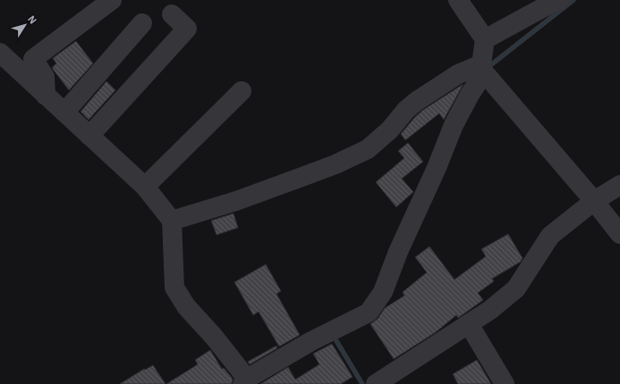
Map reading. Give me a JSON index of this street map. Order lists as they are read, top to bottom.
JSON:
{
  "north": "top right"
}
